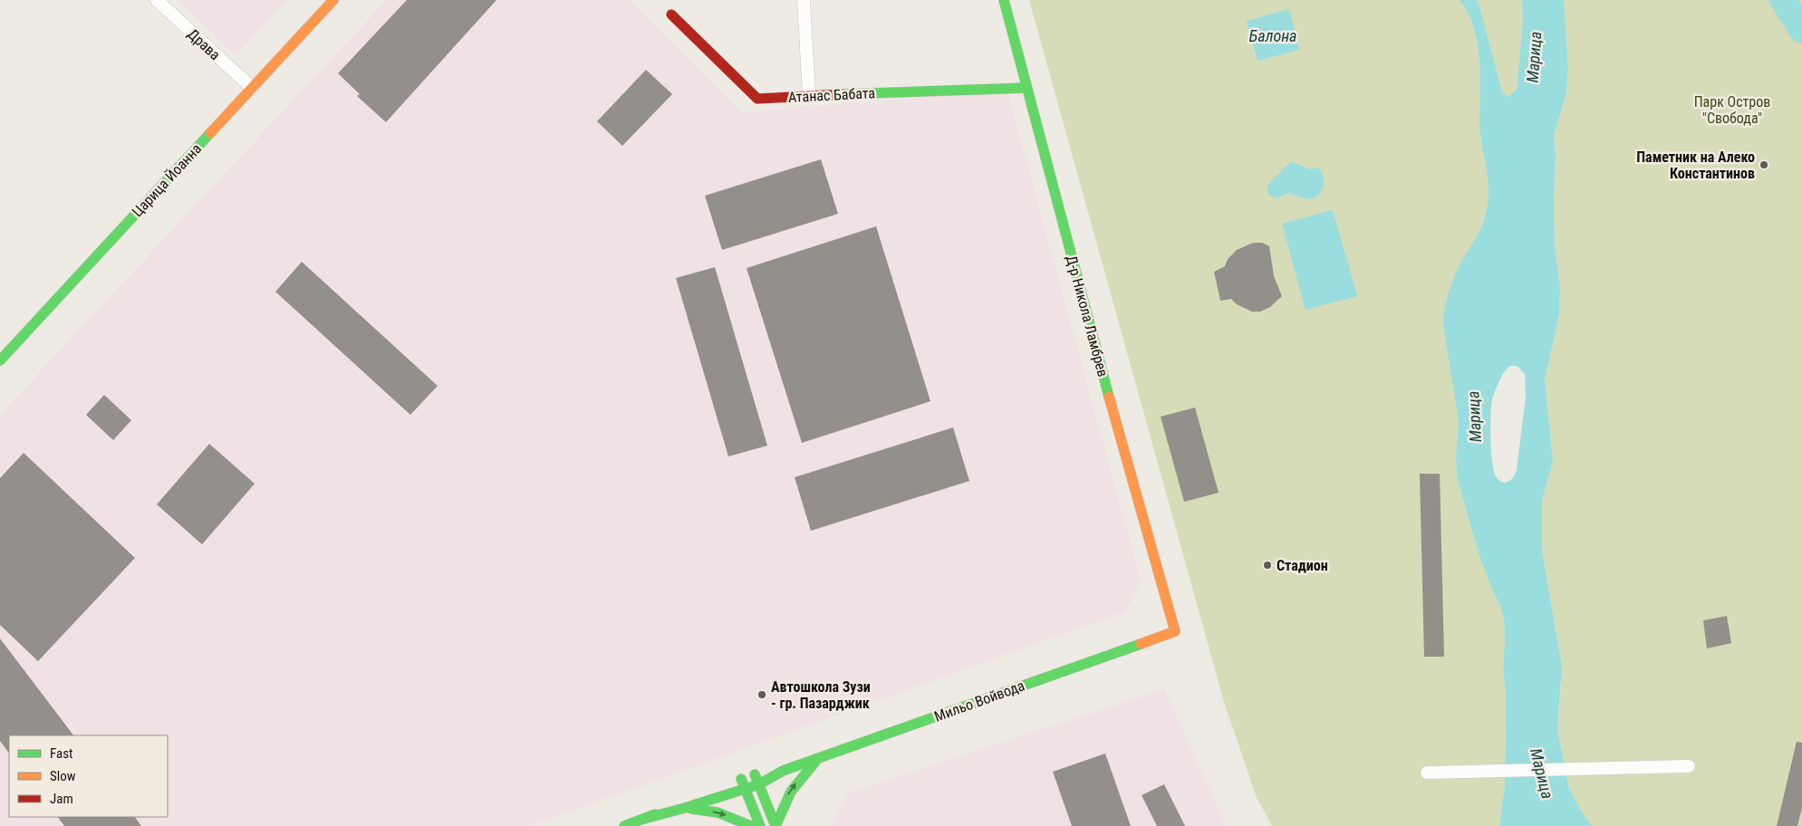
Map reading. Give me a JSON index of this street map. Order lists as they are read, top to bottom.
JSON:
{
  "streets": {
    "street": [
      "Драва",
      "Атанас Бабата",
      "Царица Йоанна",
      "Д-р Никола Ламбрев",
      "Мильо Войвода"
    ]
  },
  "crossings": [
    ["Драва", "Царица Йоанна"],
    ["Атанас Бабата", "Д-р Никола Ламбрев"],
    ["Д-р Никола Ламбрев", "Мильо Войвода"]
  ],
  "water": ["Балона", "Марица"],
  "parks": ["Парк Остров \"Свобода\""],
  "places": ["Паметник на Алеко Константинов", "Стадион", "Автошкола Зузи - гр. Пазарджик"],
  "legend": ["Fast", "Slow", "Jam"]
}
